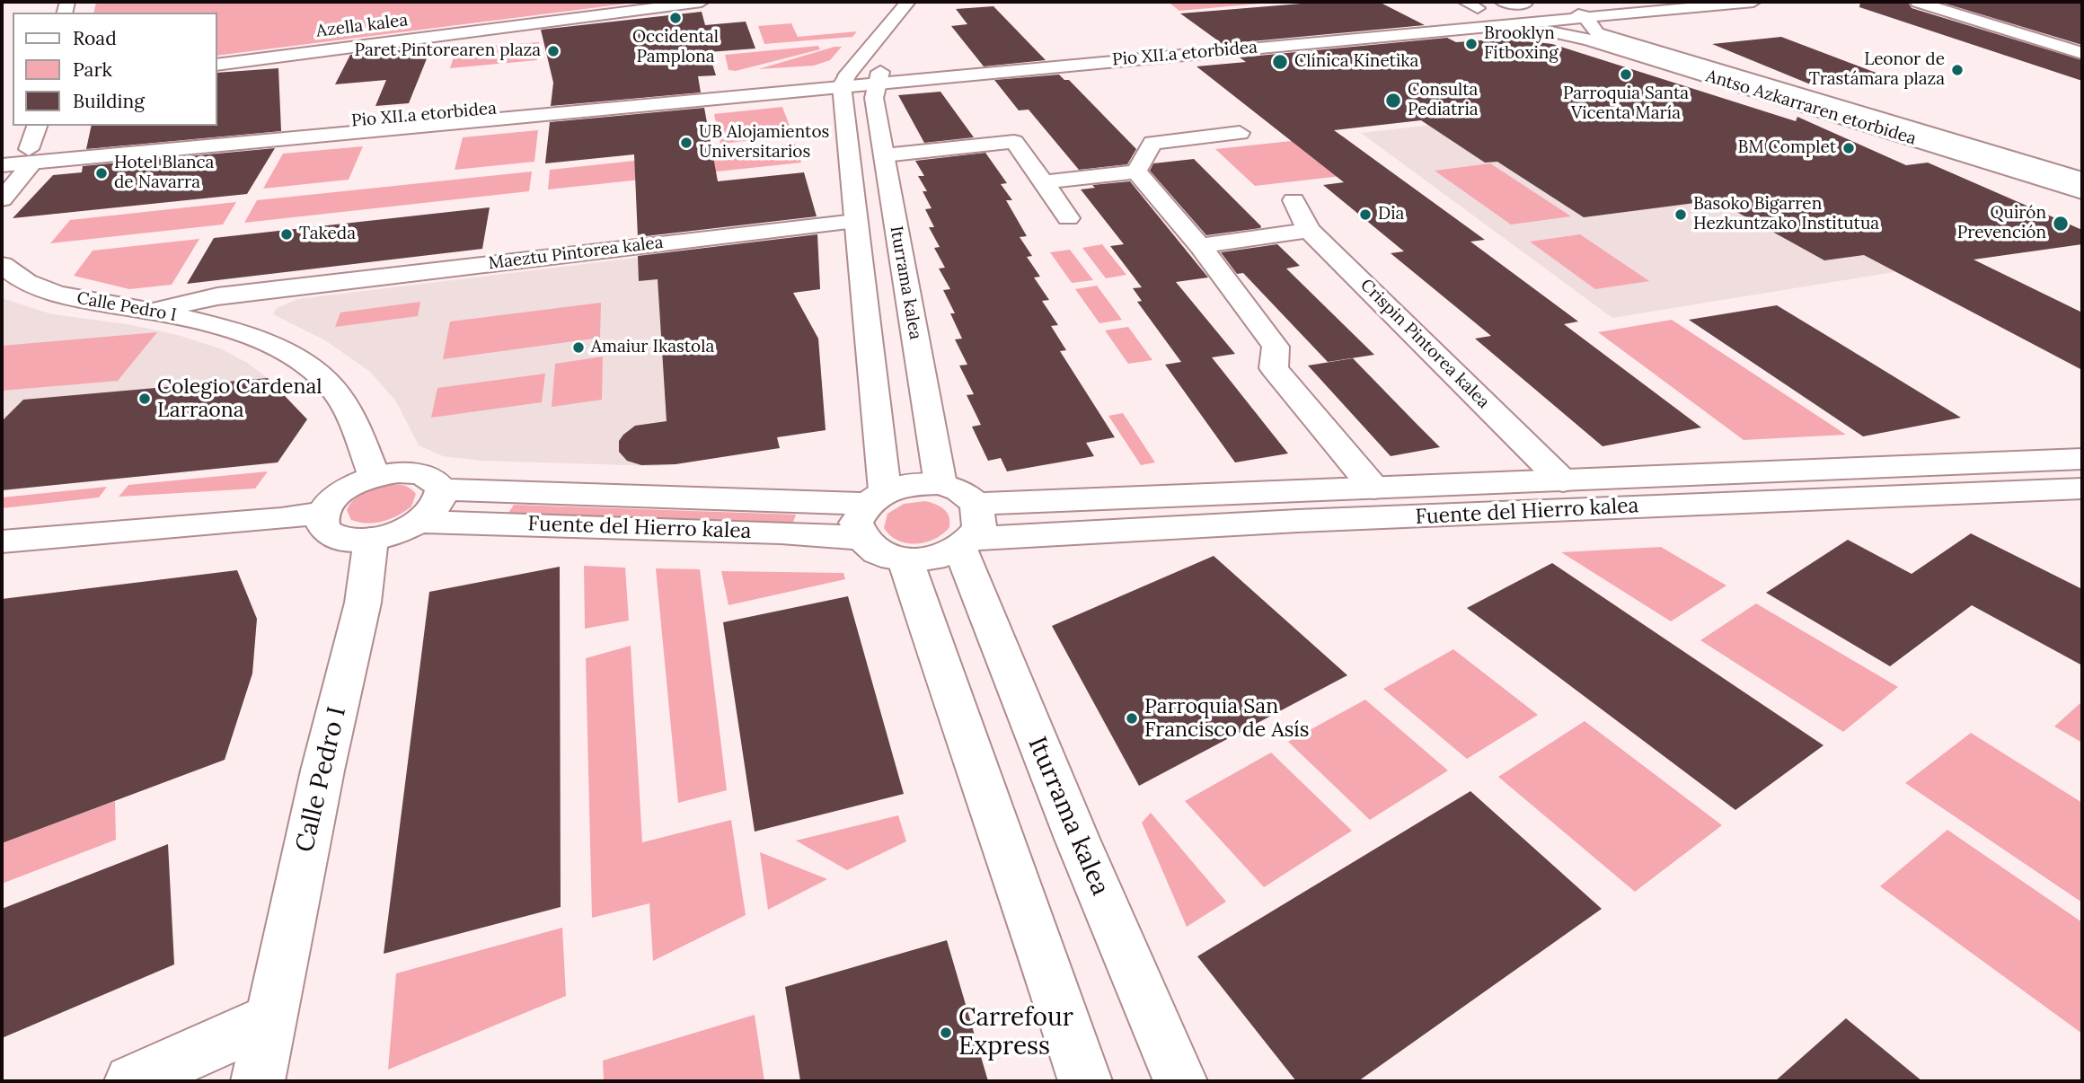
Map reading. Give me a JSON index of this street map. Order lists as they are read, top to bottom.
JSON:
{
  "streets": {
    "street": [
      "Azella kalea",
      "Pio XII.a etorbidea",
      "Antso Azkarraren etorbidea",
      "Maeztu Pintorea kalea",
      "Iturrama kalea",
      "Calle Pedro I",
      "Crispin Pintorea kalea",
      "Fuente del Hierro kalea"
    ]
  },
  "crossings": [
    ["Pio XII.a etorbidea", "Antso Azkarraren etorbidea"],
    ["Pio XII.a etorbidea", "Iturrama kalea"],
    ["Maeztu Pintorea kalea", "Iturrama kalea"],
    ["Maeztu Pintorea kalea", "Calle Pedro I"],
    ["Iturrama kalea", "Fuente del Hierro kalea"],
    ["Crispin Pintorea kalea", "Fuente del Hierro kalea"]
  ],
  "places": [
    "Occidental Pamplona",
    "Brooklyn Fitboxing",
    "Paret Pintorearen plaza",
    "Clínica Kinetika",
    "Leonor de Trastámara plaza",
    "Parroquia Santa Vicenta María",
    "Consulta Pediatria",
    "UB Alojamientos Universitarios",
    "BM Complet",
    "Hotel Blanca de Navarra",
    "Dia",
    "Basoko Bigarren Hezkuntzako Institutua",
    "Quirón Prevención",
    "Takeda",
    "Amaiur Ikastola",
    "Colegio Cardenal Larraona",
    "Parroquia San Francisco de Asís",
    "Carrefour Express"
  ],
  "legend": ["Road", "Park", "Building"]
}
